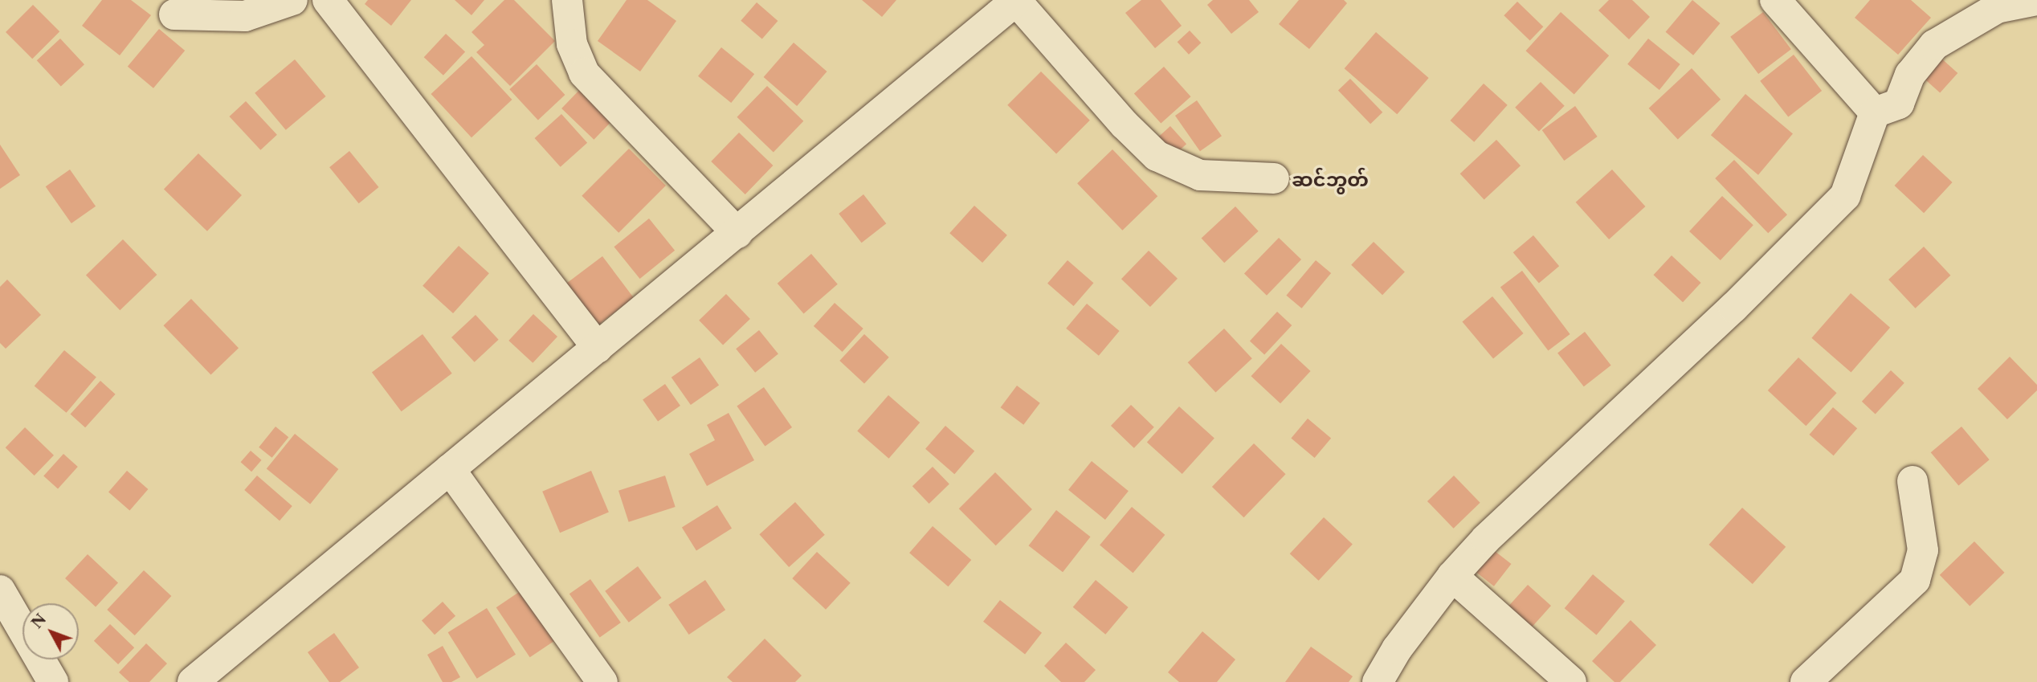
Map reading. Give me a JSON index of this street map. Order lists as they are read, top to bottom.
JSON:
{
  "districts": ["ဆင်ဘွတ်"],
  "north": "top left"
}
